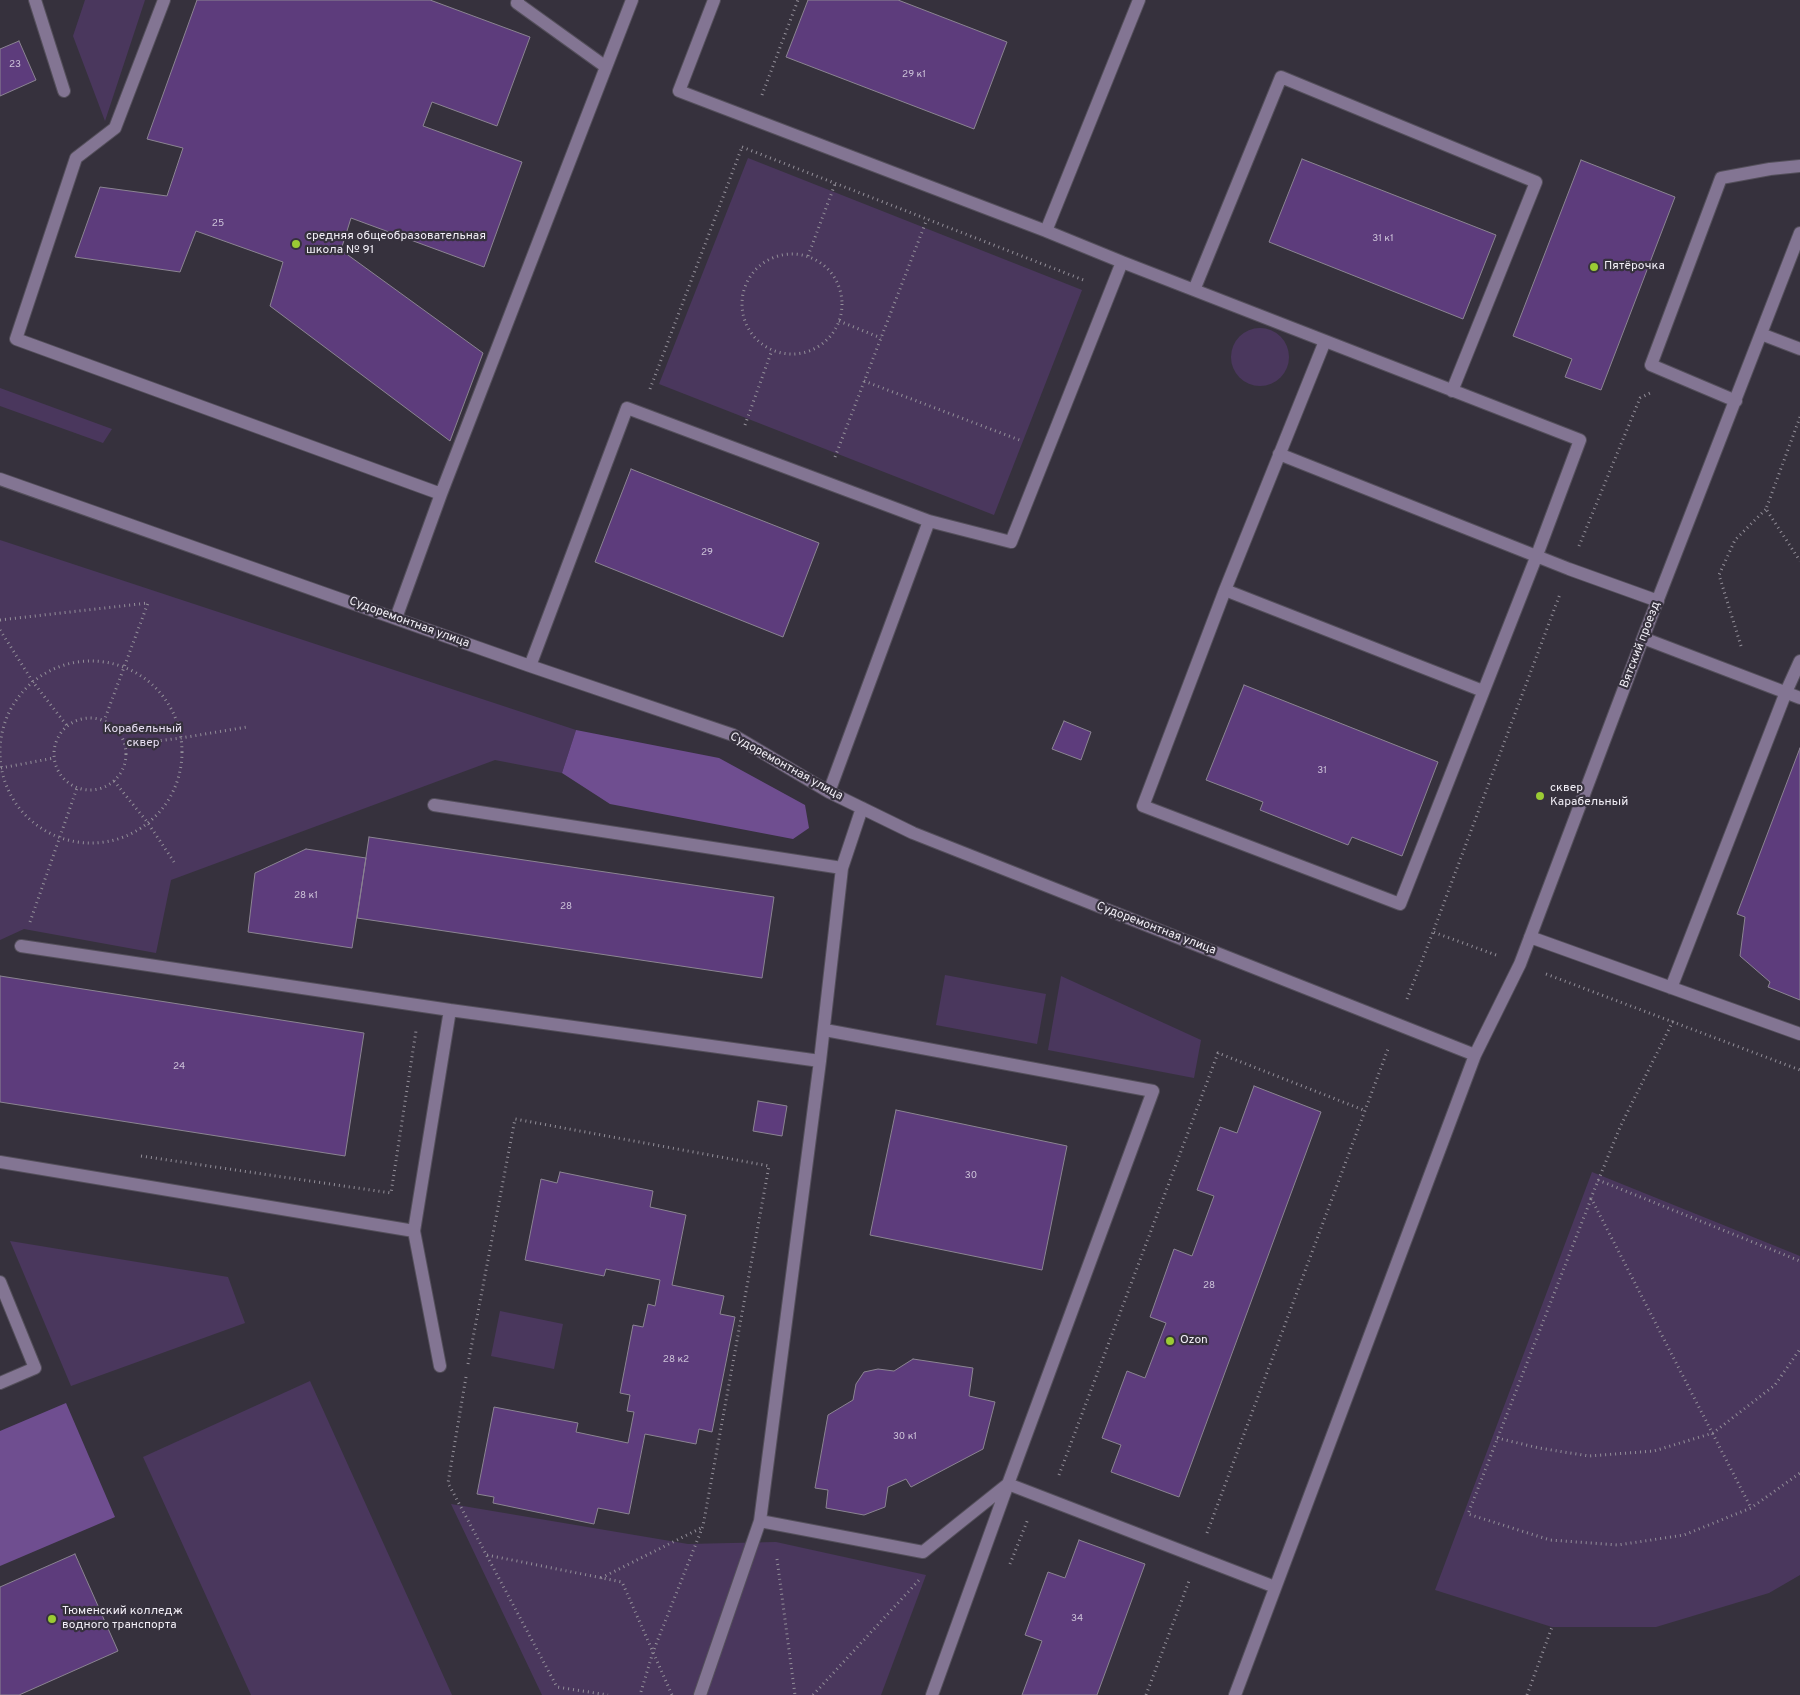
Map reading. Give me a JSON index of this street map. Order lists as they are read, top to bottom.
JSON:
{
  "streets": {
    "street": ["Судоремонтная улица", "Вятский проезд"]
  },
  "crossings": [
    ["Судоремонтная улица", "Вятский проезд"]
  ],
  "parks": ["Корабельный сквер"],
  "places": [
    "средняя общеобразовательная школа № 91",
    "Пятёрочка",
    "сквер Карабельный",
    "Ozon",
    "Тюменский колледж водного транспорта"
  ],
  "house_numbers": [
    "23",
    "29 к1",
    "25",
    "31 к1",
    "29",
    "31",
    "28 к1",
    "28",
    "24",
    "30",
    "28",
    "28 к2",
    "30 к1",
    "34"
  ]
}
